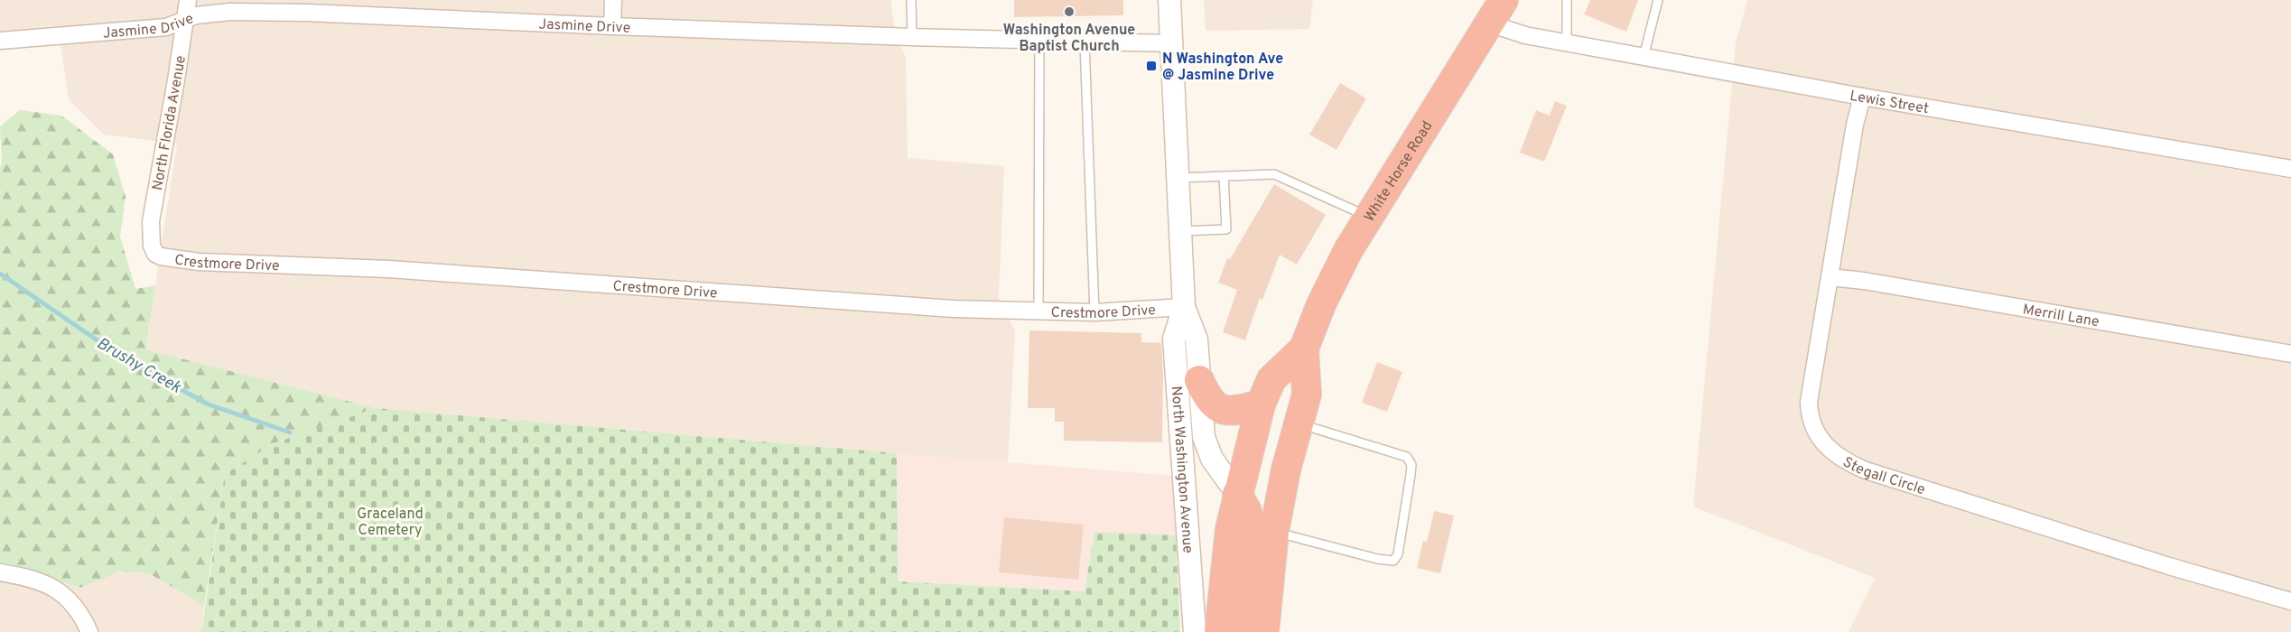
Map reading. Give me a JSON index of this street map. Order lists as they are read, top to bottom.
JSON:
{
  "streets": {
    "highway": ["White Horse Road"],
    "main road": ["North Washington Avenue"],
    "street": [
      "Jasmine Drive",
      "Lewis Street",
      "North Florida Avenue",
      "Crestmore Drive",
      "Merrill Lane",
      "Stegall Circle"
    ]
  },
  "crossings": [
    ["Jasmine Drive", "North Florida Avenue"],
    ["Jasmine Drive", "North Washington Avenue"],
    ["Lewis Street", "White Horse Road"],
    ["Lewis Street", "Stegall Circle"],
    ["North Florida Avenue", "Crestmore Drive"],
    ["White Horse Road", "North Washington Avenue"],
    ["Crestmore Drive", "North Washington Avenue"],
    ["Merrill Lane", "Stegall Circle"]
  ],
  "water": ["Brushy Creek"],
  "parks": ["Graceland Cemetery"],
  "places": {
    "other": ["Washington Avenue Baptist Church"],
    "transit": ["N Washington Ave @ Jasmine Drive"]
  }
}
